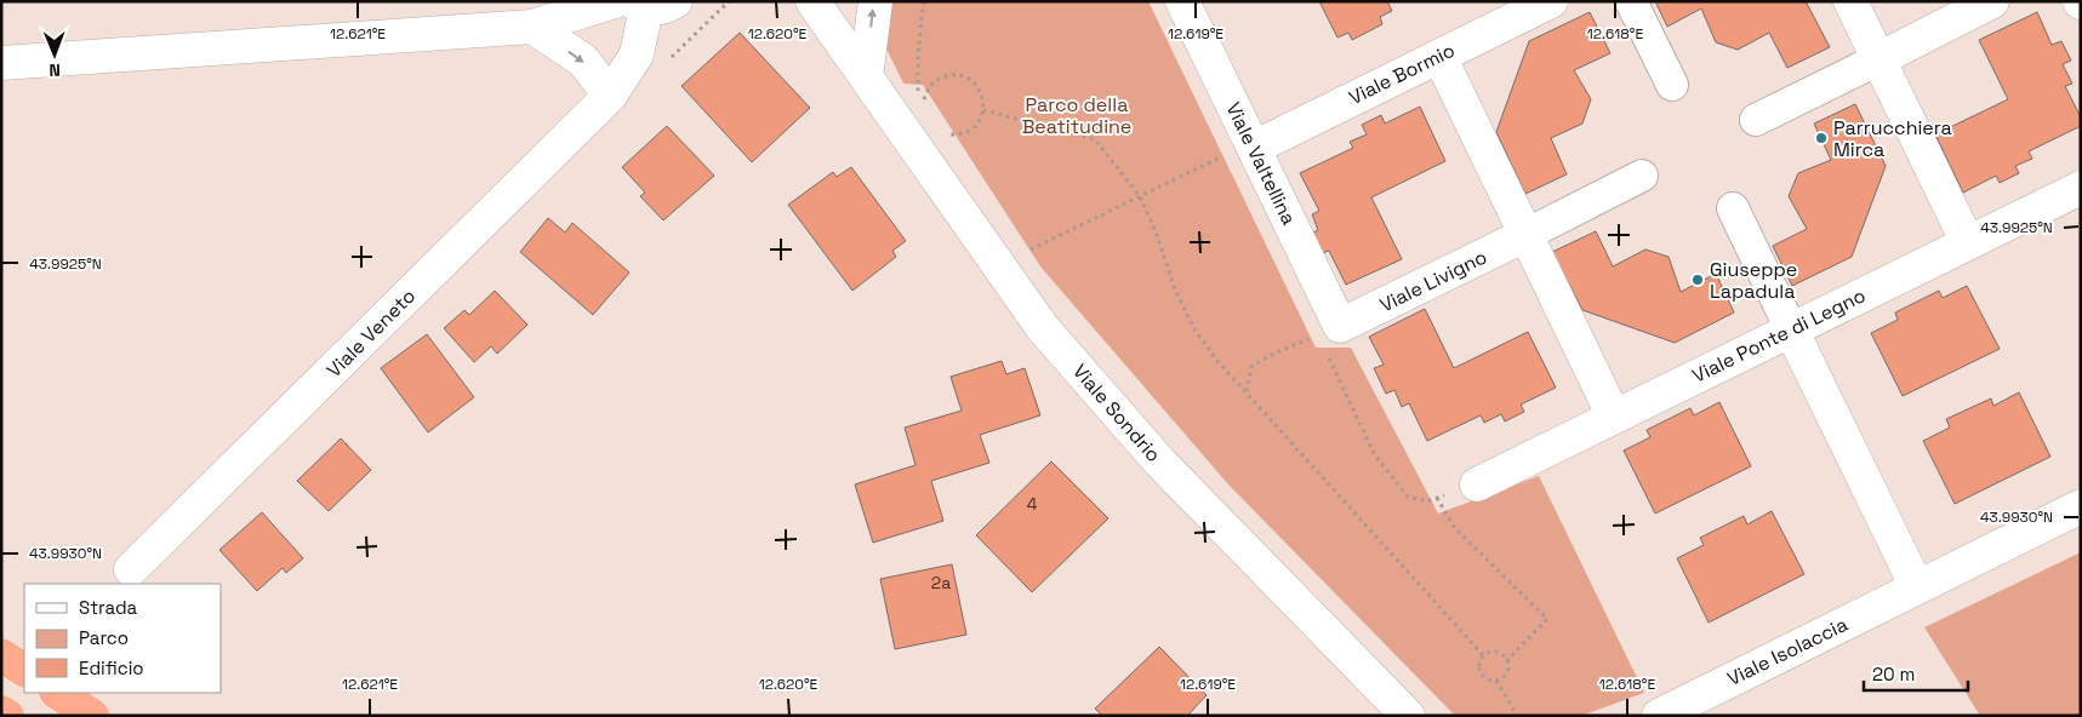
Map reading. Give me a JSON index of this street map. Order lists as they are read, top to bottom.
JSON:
{
  "streets": {
    "street": [
      "Viale Bormio",
      "Viale Valtellina",
      "Viale Livigno",
      "Viale Veneto",
      "Viale Ponte di Legno",
      "Viale Sondrio",
      "Viale Isolaccia"
    ]
  },
  "crossings": [
    ["Viale Bormio", "Viale Valtellina"],
    ["Viale Valtellina", "Viale Livigno"]
  ],
  "parks": ["Parco della Beatitudine"],
  "places": ["Parrucchiera Mirca", "Giuseppe Lapadula"],
  "house_numbers": ["4", "2a"],
  "legend": ["Strada", "Parco", "Edificio"],
  "scale_bar": "20 m",
  "north": "bottom",
  "coordinates": [
    "12.621°E",
    "12.620°E",
    "12.619°E",
    "12.618°E",
    "43.9925°N",
    "43.9930°N"
  ]
}
